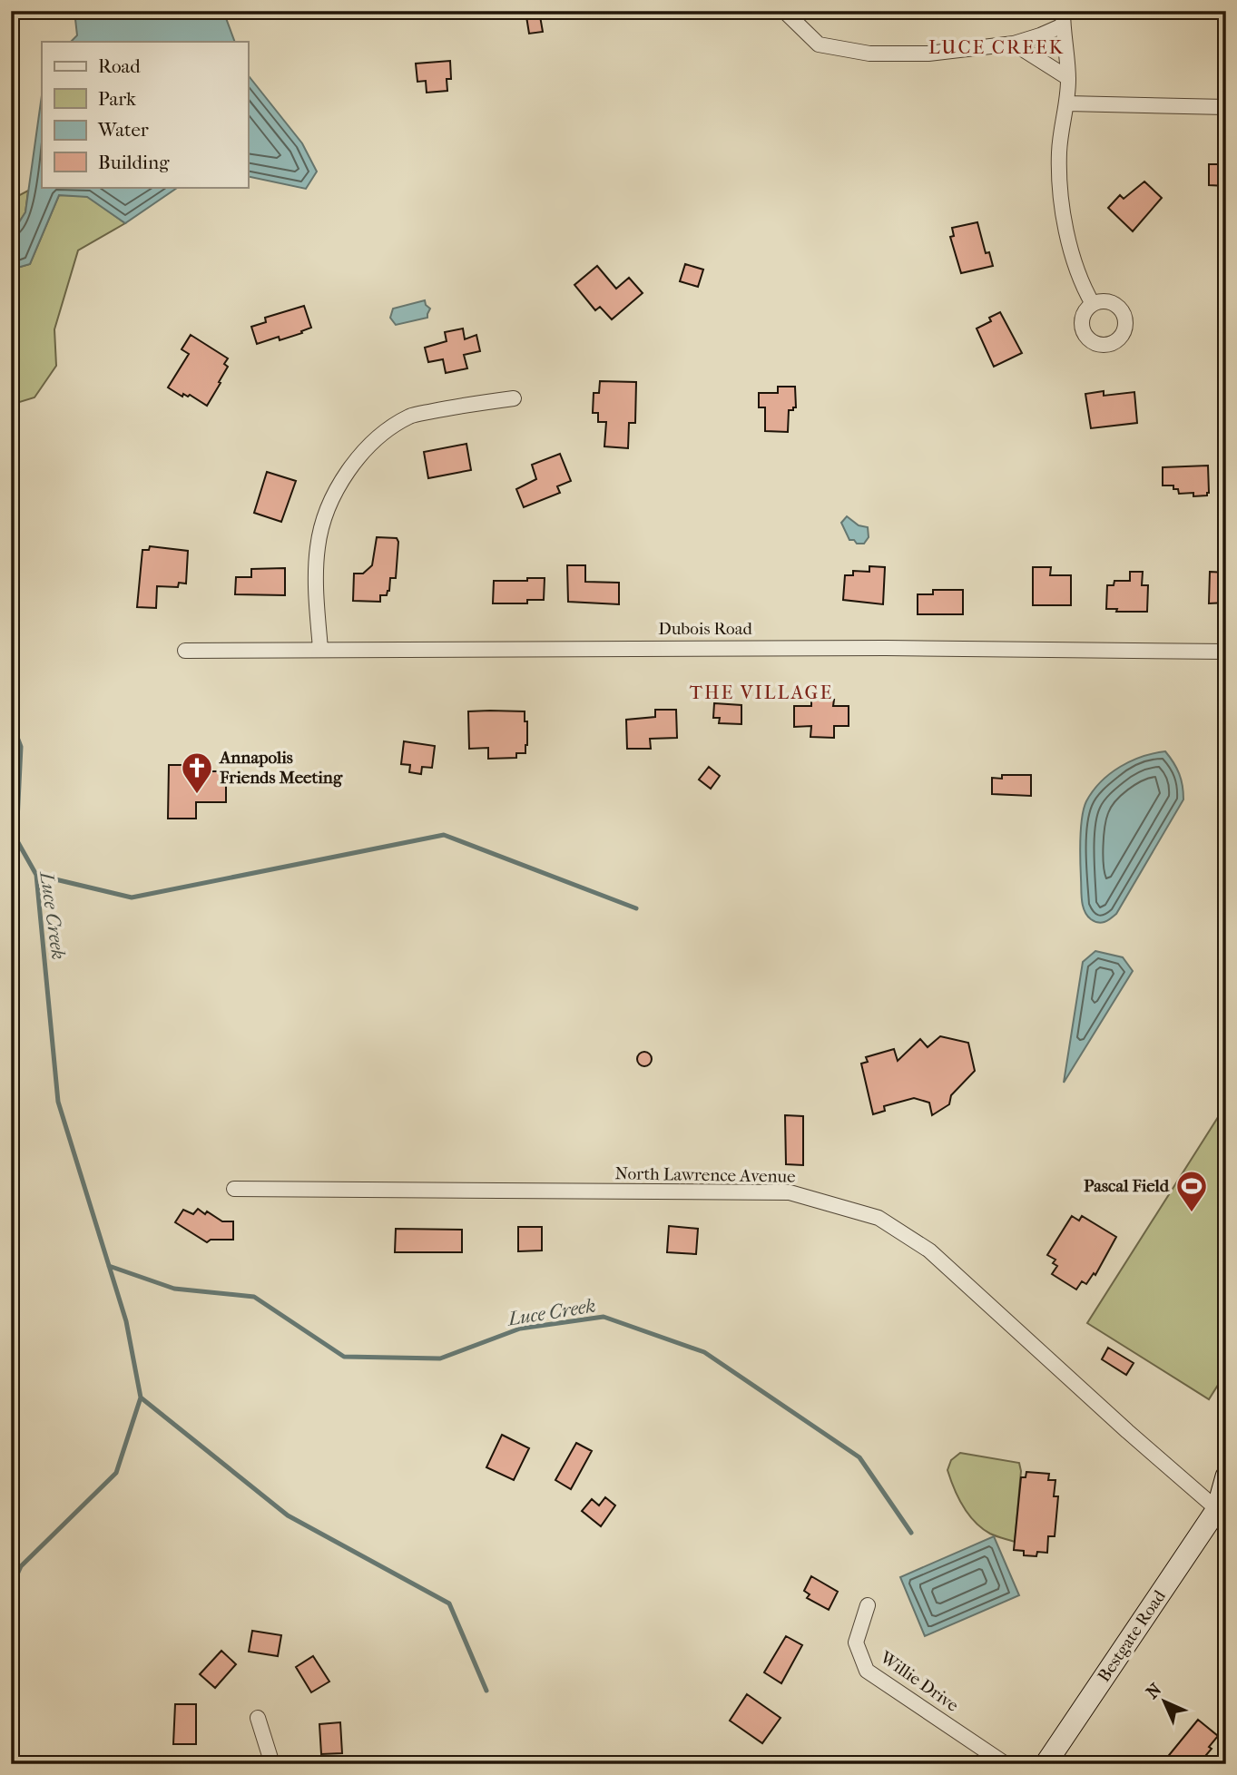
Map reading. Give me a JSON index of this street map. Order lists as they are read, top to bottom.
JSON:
{
  "streets": {
    "main road": ["Bestgate Road"],
    "street": ["Dubois Road", "North Lawrence Avenue", "Willie Drive"]
  },
  "crossings": [
    ["North Lawrence Avenue", "Bestgate Road"]
  ],
  "districts": ["LUCE CREEK", "THE VILLAGE"],
  "water": ["Luce Creek"],
  "places": {
    "church": ["Annapolis Friends Meeting"],
    "sports": ["Pascal Field"]
  },
  "legend": [
    "Road",
    "Park",
    "Water",
    "Building"
  ],
  "north": "top left"
}
